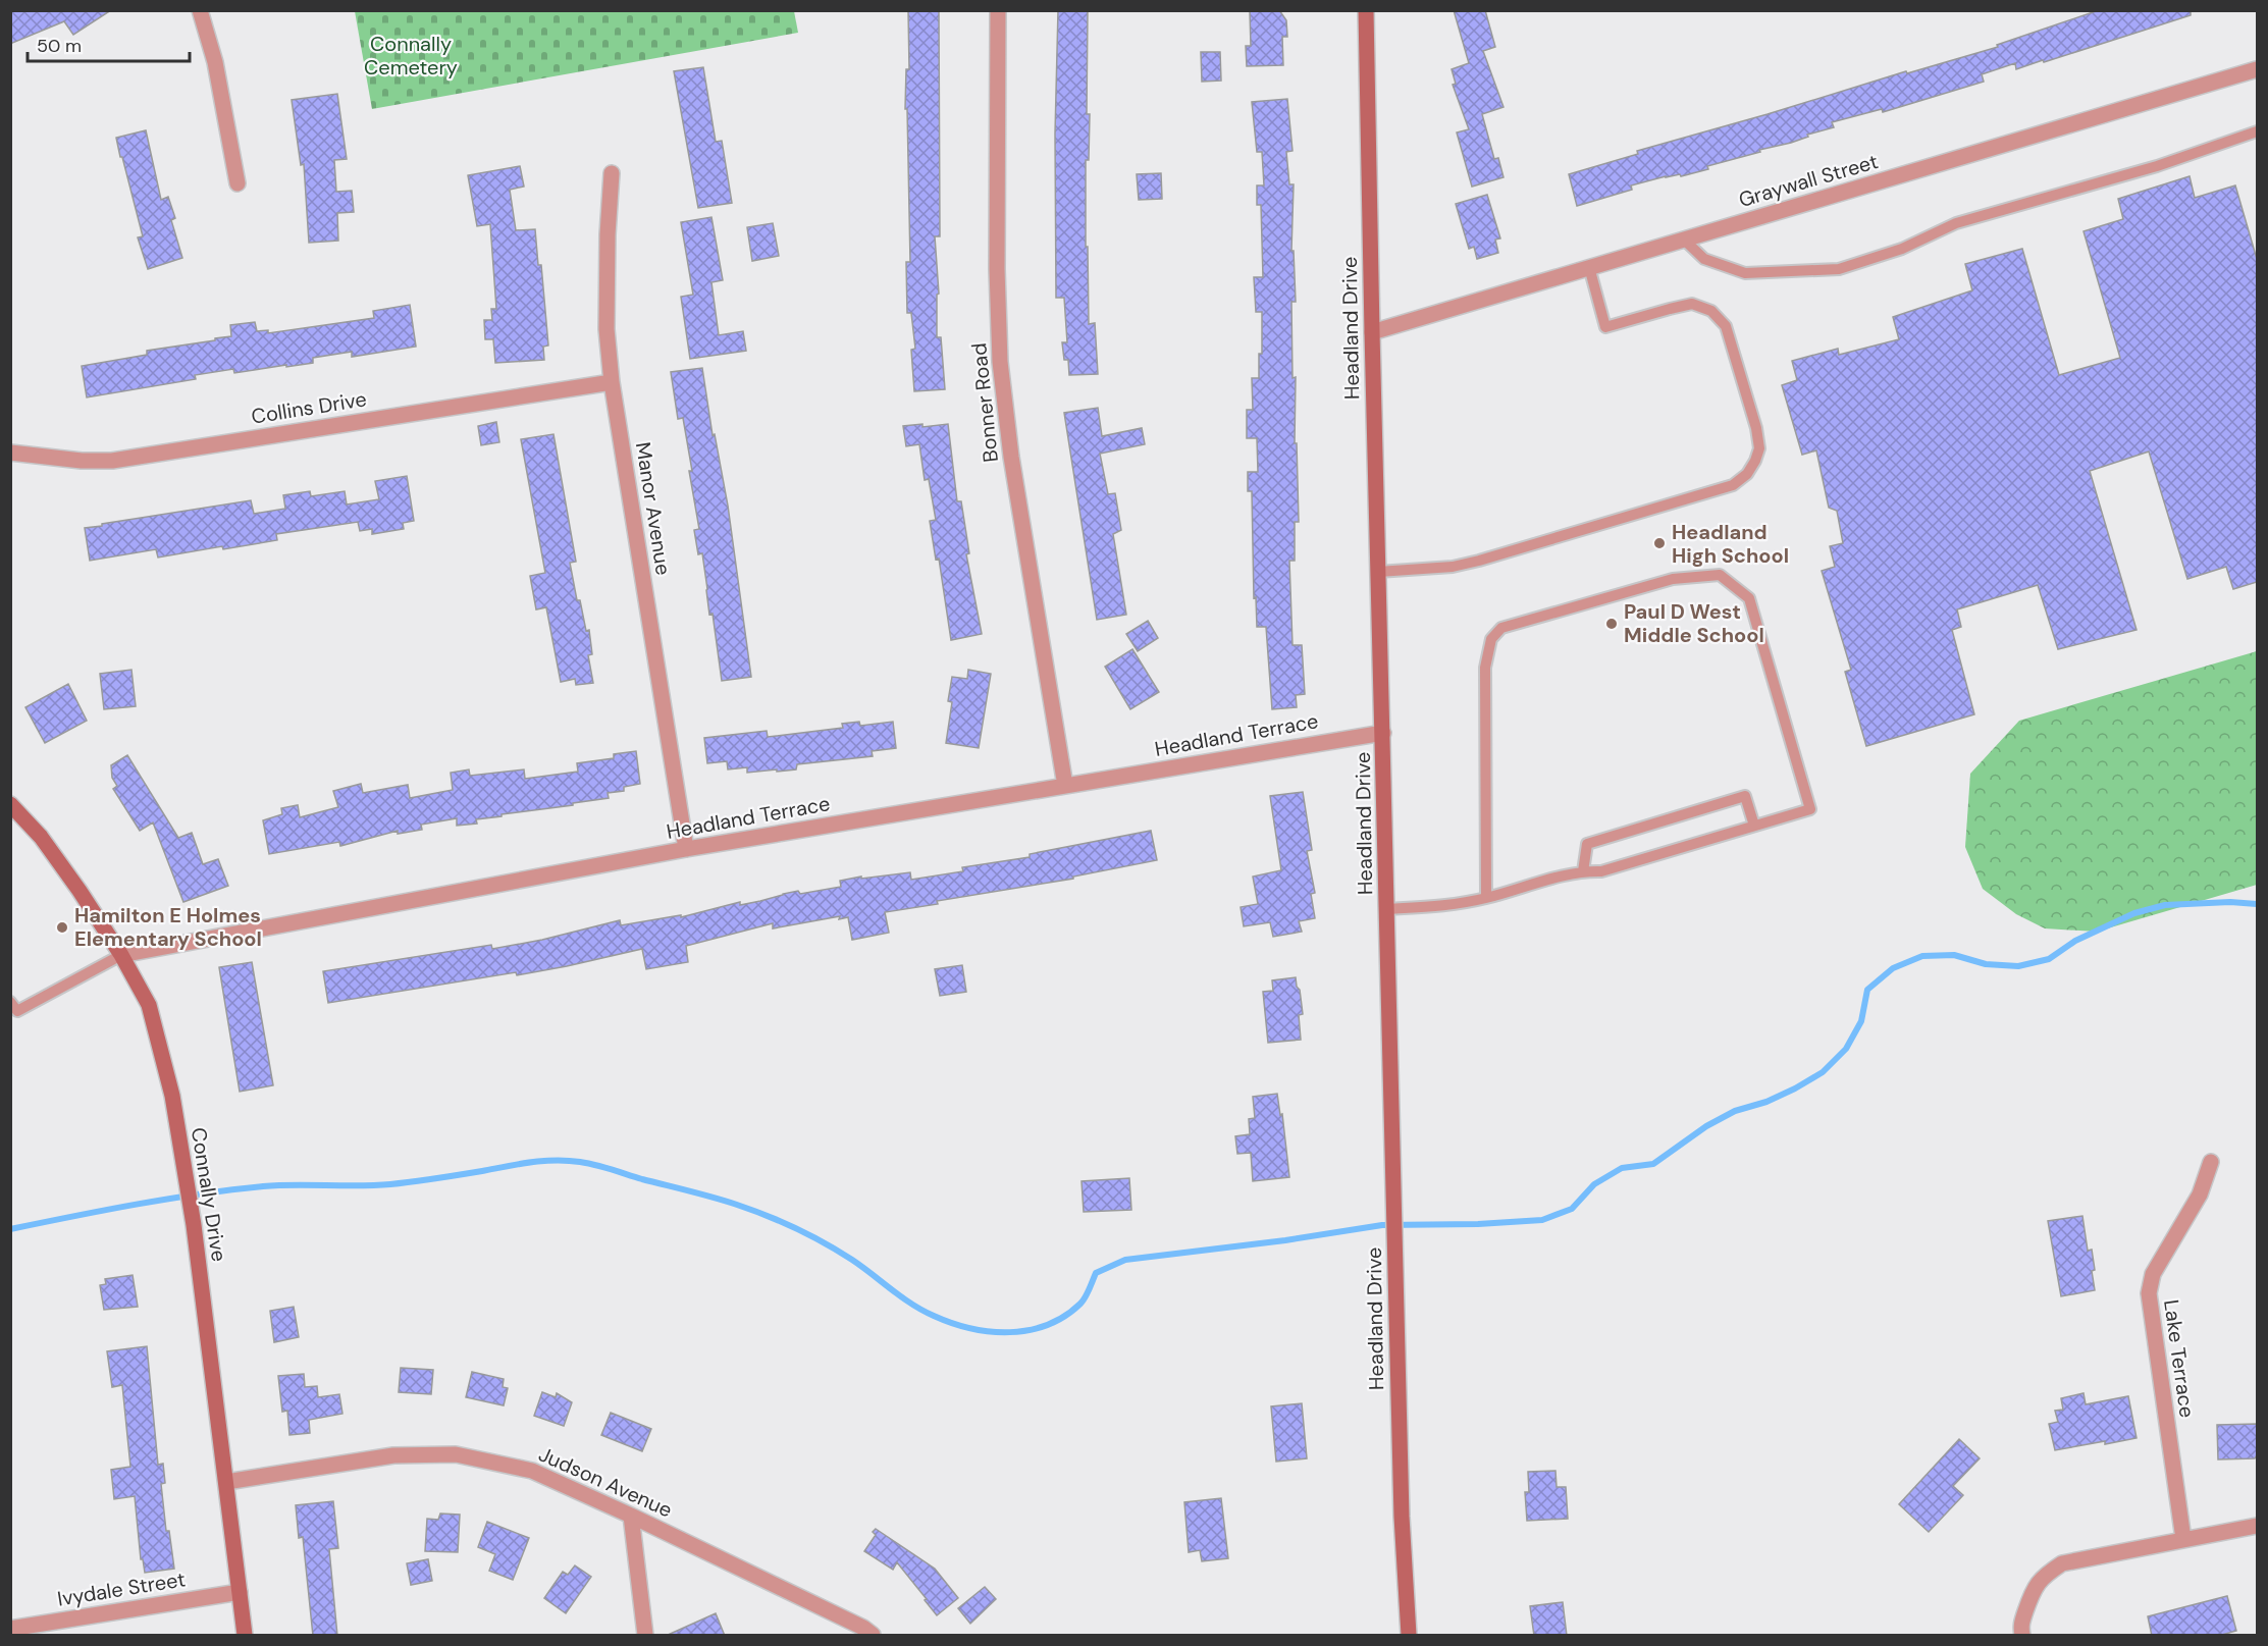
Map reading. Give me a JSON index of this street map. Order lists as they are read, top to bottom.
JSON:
{
  "streets": {
    "main road": ["Headland Drive", "Connally Drive"],
    "street": [
      "Graywall Street",
      "Bonner Road",
      "Collins Drive",
      "Manor Avenue",
      "Headland Terrace",
      "Lake Terrace",
      "Judson Avenue",
      "Ivydale Street"
    ]
  },
  "crossings": [
    ["Graywall Street", "Headland Drive"],
    ["Headland Drive", "Headland Terrace"],
    ["Bonner Road", "Headland Terrace"],
    ["Collins Drive", "Manor Avenue"],
    ["Manor Avenue", "Headland Terrace"],
    ["Headland Terrace", "Connally Drive"],
    ["Connally Drive", "Judson Avenue"],
    ["Connally Drive", "Ivydale Street"]
  ],
  "parks": ["Connally Cemetery"],
  "places": ["Headland High School", "Paul D West Middle School", "Hamilton E Holmes Elementary School"],
  "scale_bar": "50 m"
}
